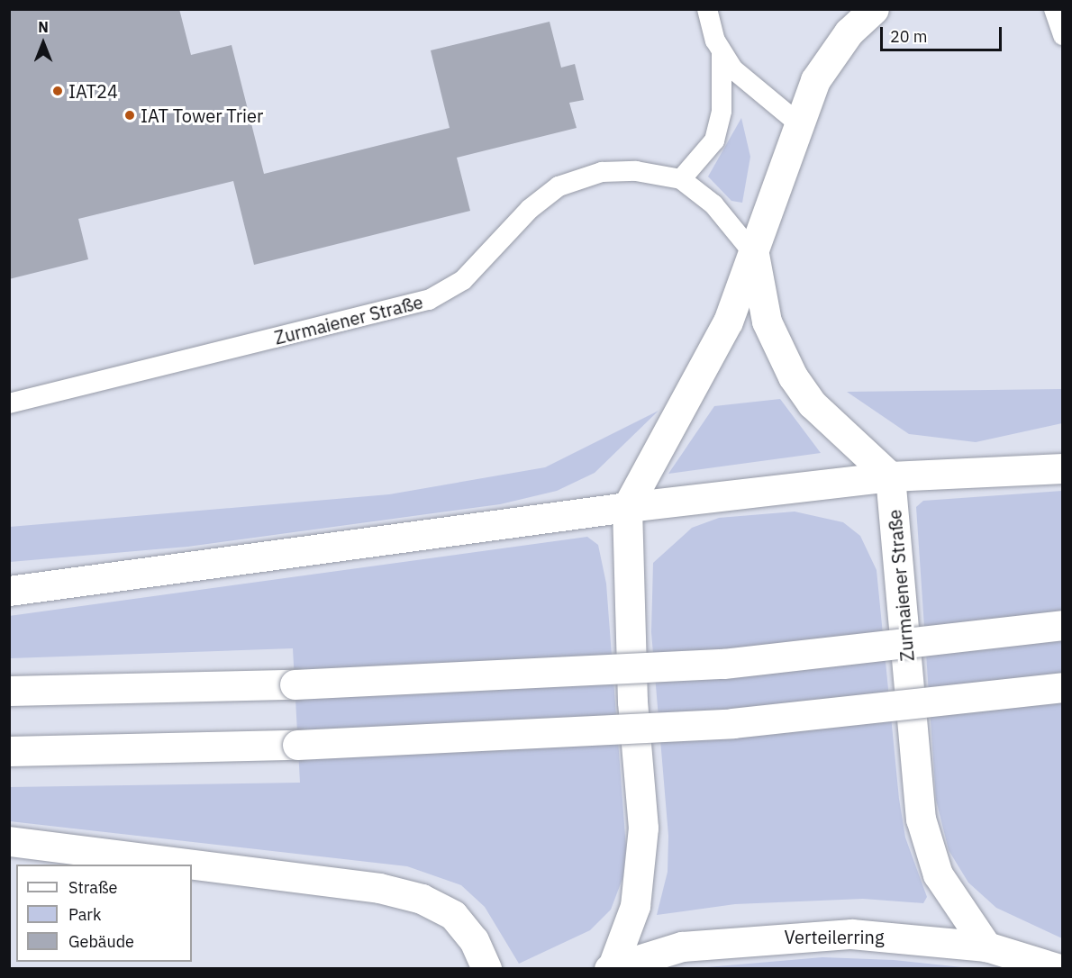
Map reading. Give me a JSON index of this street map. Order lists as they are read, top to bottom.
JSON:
{
  "streets": {
    "main road": ["Zurmaiener Straße", "Verteilerring"]
  },
  "crossings": [
    ["Zurmaiener Straße", "Verteilerring"]
  ],
  "places": ["IAT24", "IAT Tower Trier"],
  "legend": ["Straße", "Park", "Gebäude"],
  "scale_bar": "20 m",
  "north": "top"
}
